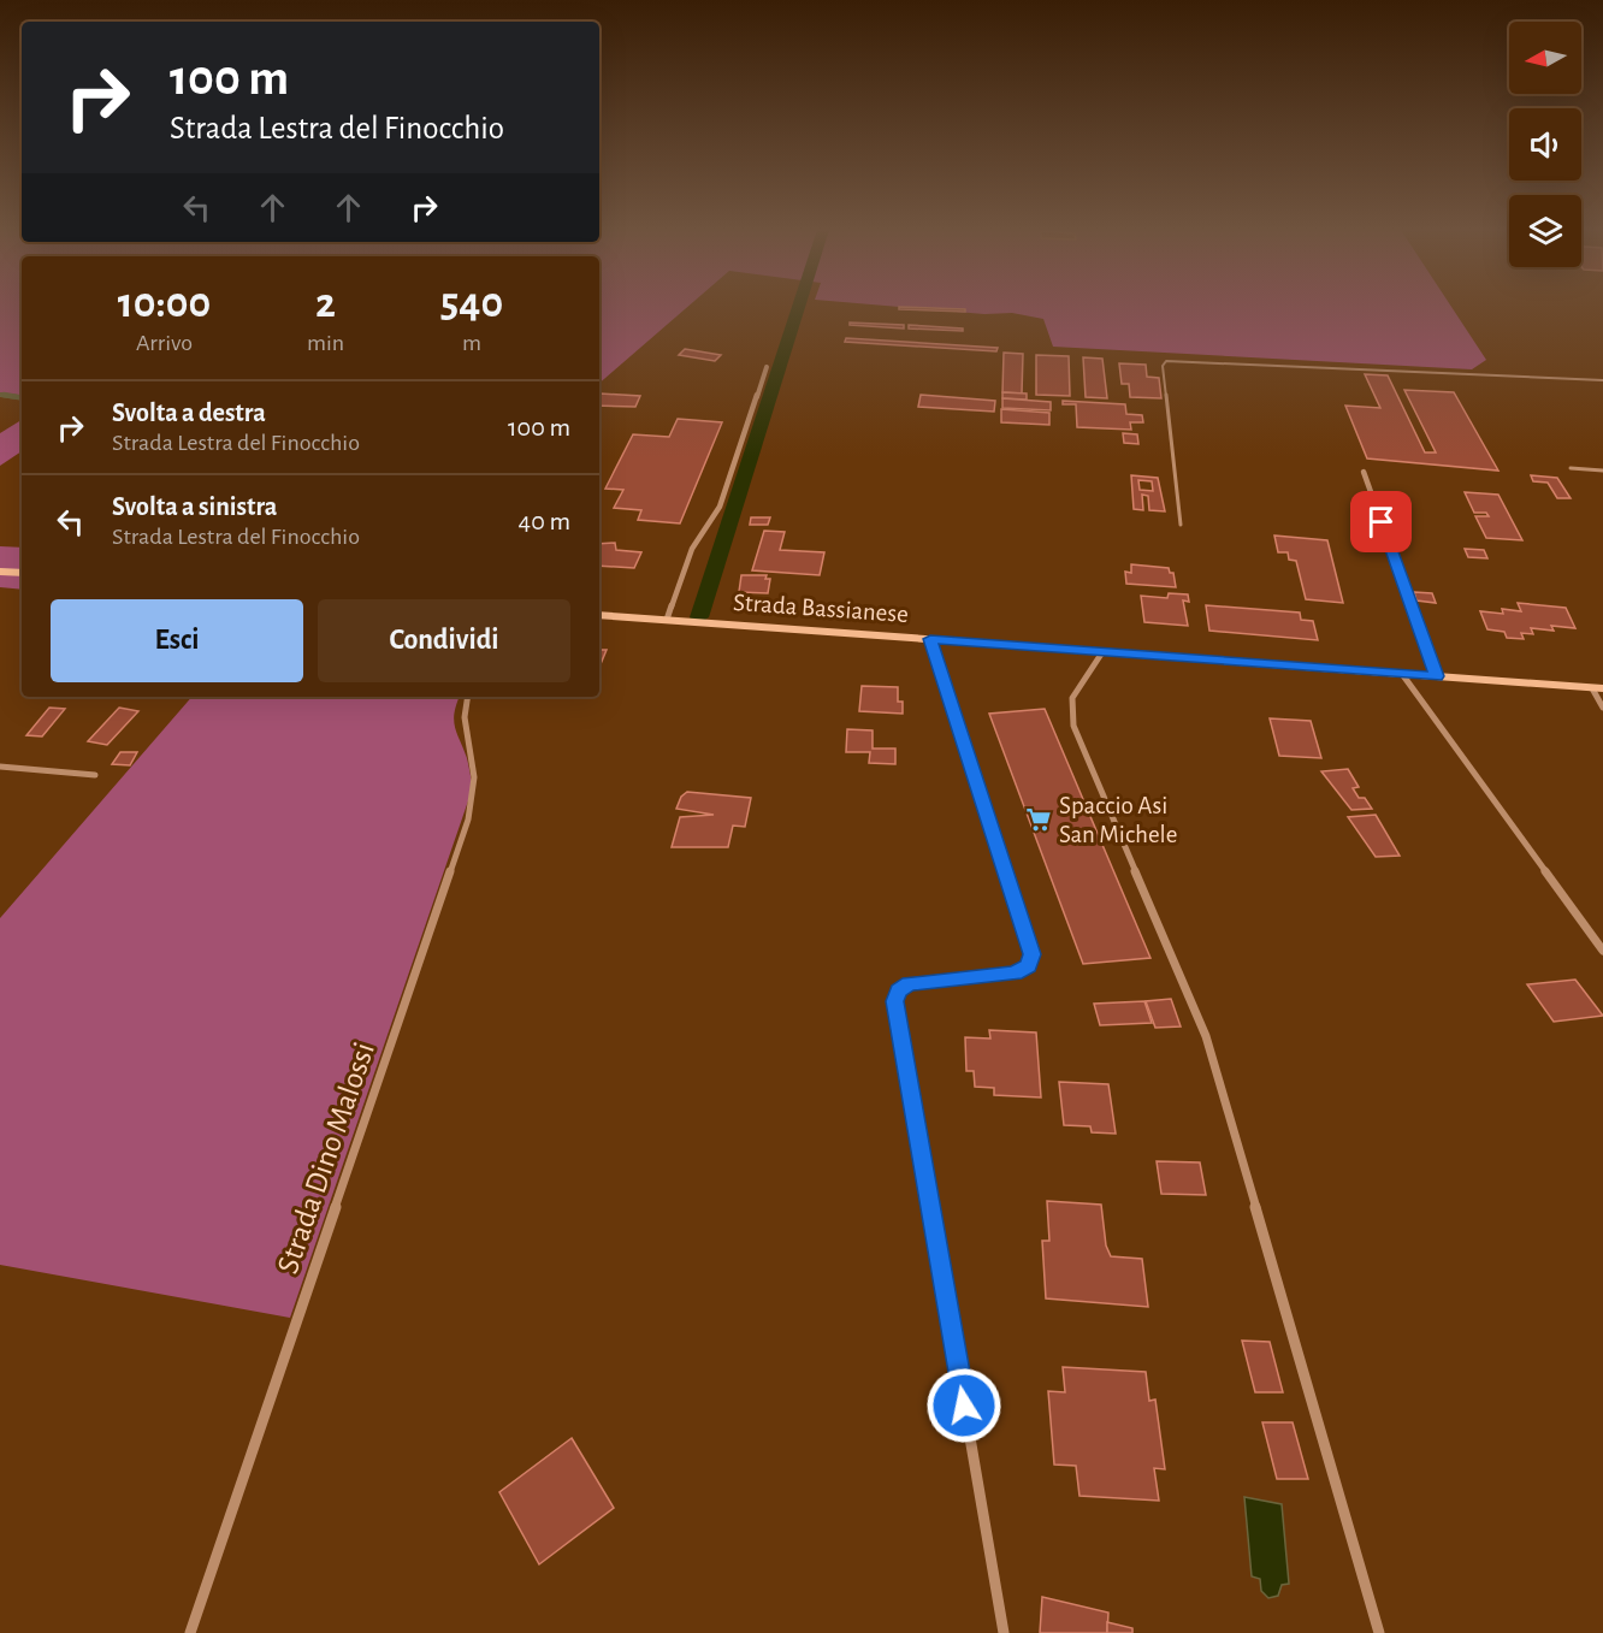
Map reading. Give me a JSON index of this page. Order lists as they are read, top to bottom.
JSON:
{
  "streets": {
    "street": ["Strada Bassianese", "Strada Dino Malossi"]
  },
  "places": {
    "supermarket": ["Spaccio Asi San Michele"]
  },
  "north": "left",
  "page": {
    "turn": ["100 m", "Strada Lestra del Finocchio"],
    "eta": [
      "10:00",
      "Arrivo",
      "2",
      "min",
      "540",
      "m"
    ],
    "list": [
      {
        "name": "Svolta a destra",
        "note": "Strada Lestra del Finocchio",
        "value": "100 m"
      },
      {
        "name": "Svolta a sinistra",
        "note": "Strada Lestra del Finocchio",
        "value": "40 m"
      }
    ],
    "buttons": ["Esci", "Condividi"]
  }
}
